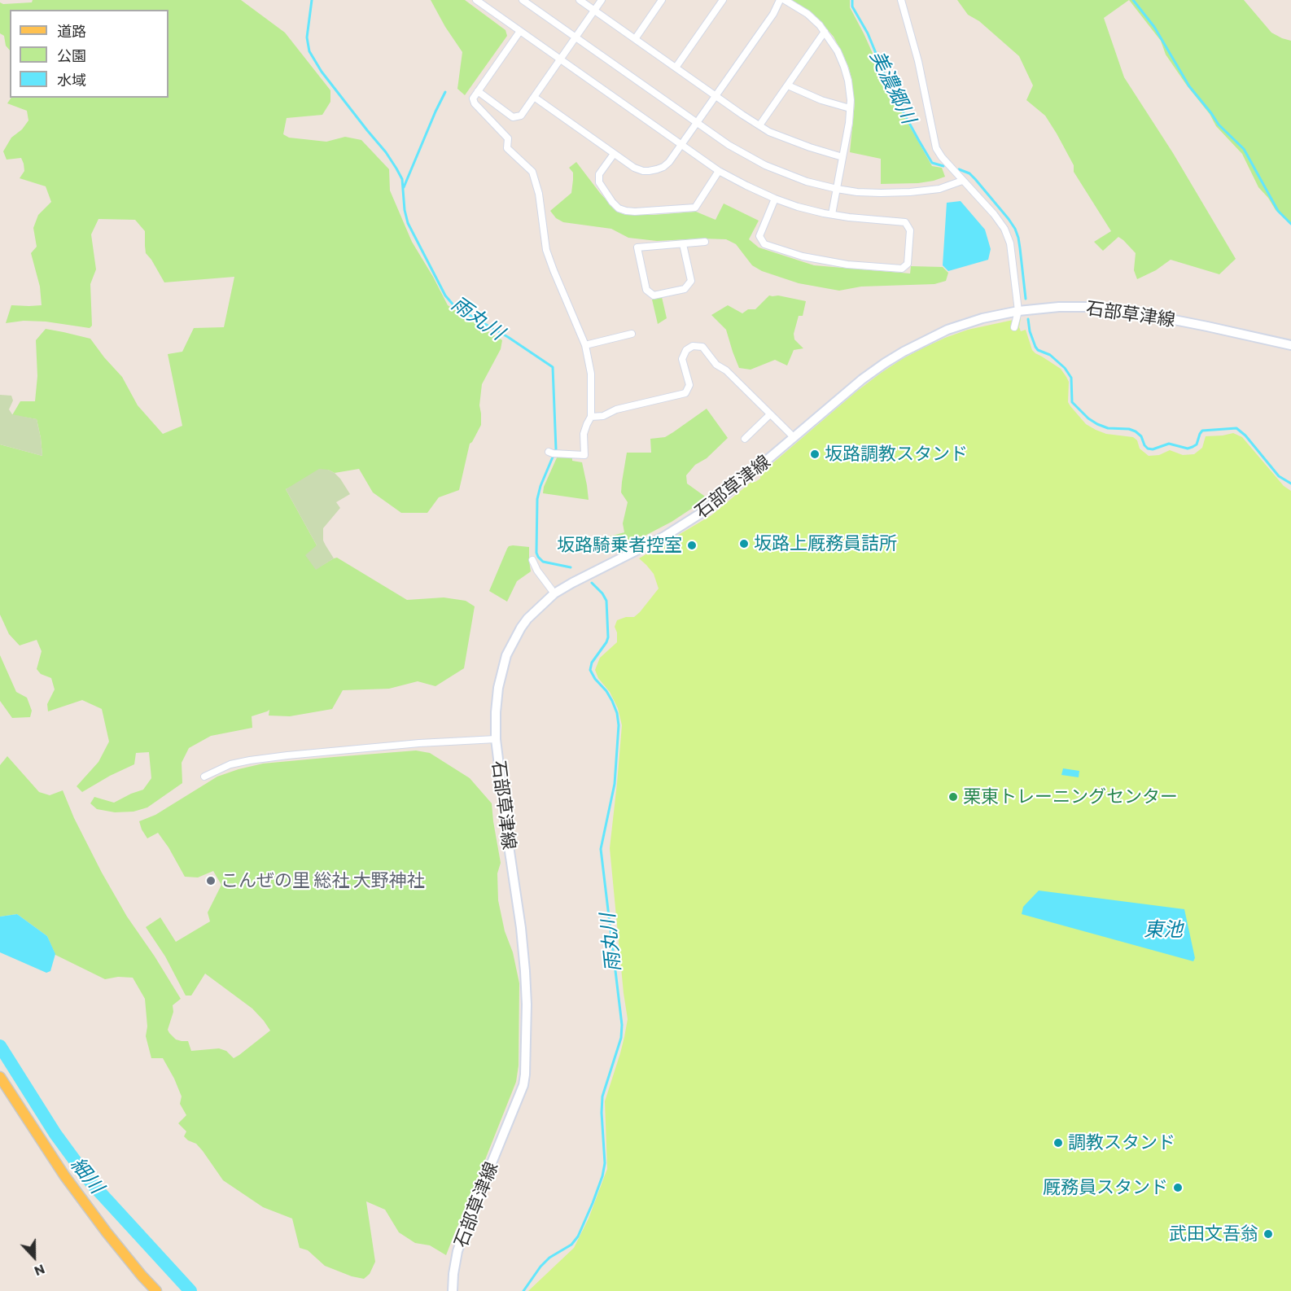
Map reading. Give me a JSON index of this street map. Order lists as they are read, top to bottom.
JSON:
{
  "streets": {
    "main road": ["石部草津線"]
  },
  "water": [
    "美濃郷川",
    "雨丸川",
    "東池",
    "細川"
  ],
  "places": [
    "坂路調教スタンド",
    "坂路上厩務員詰所",
    "坂路騎乗者控室",
    "栗東トレーニングセンター",
    "こんぜの里 総社 大野神社",
    "調教スタンド",
    "厩務員スタンド",
    "武田文吾翁"
  ],
  "legend": ["道路", "公園", "水域"],
  "north": "bottom"
}
